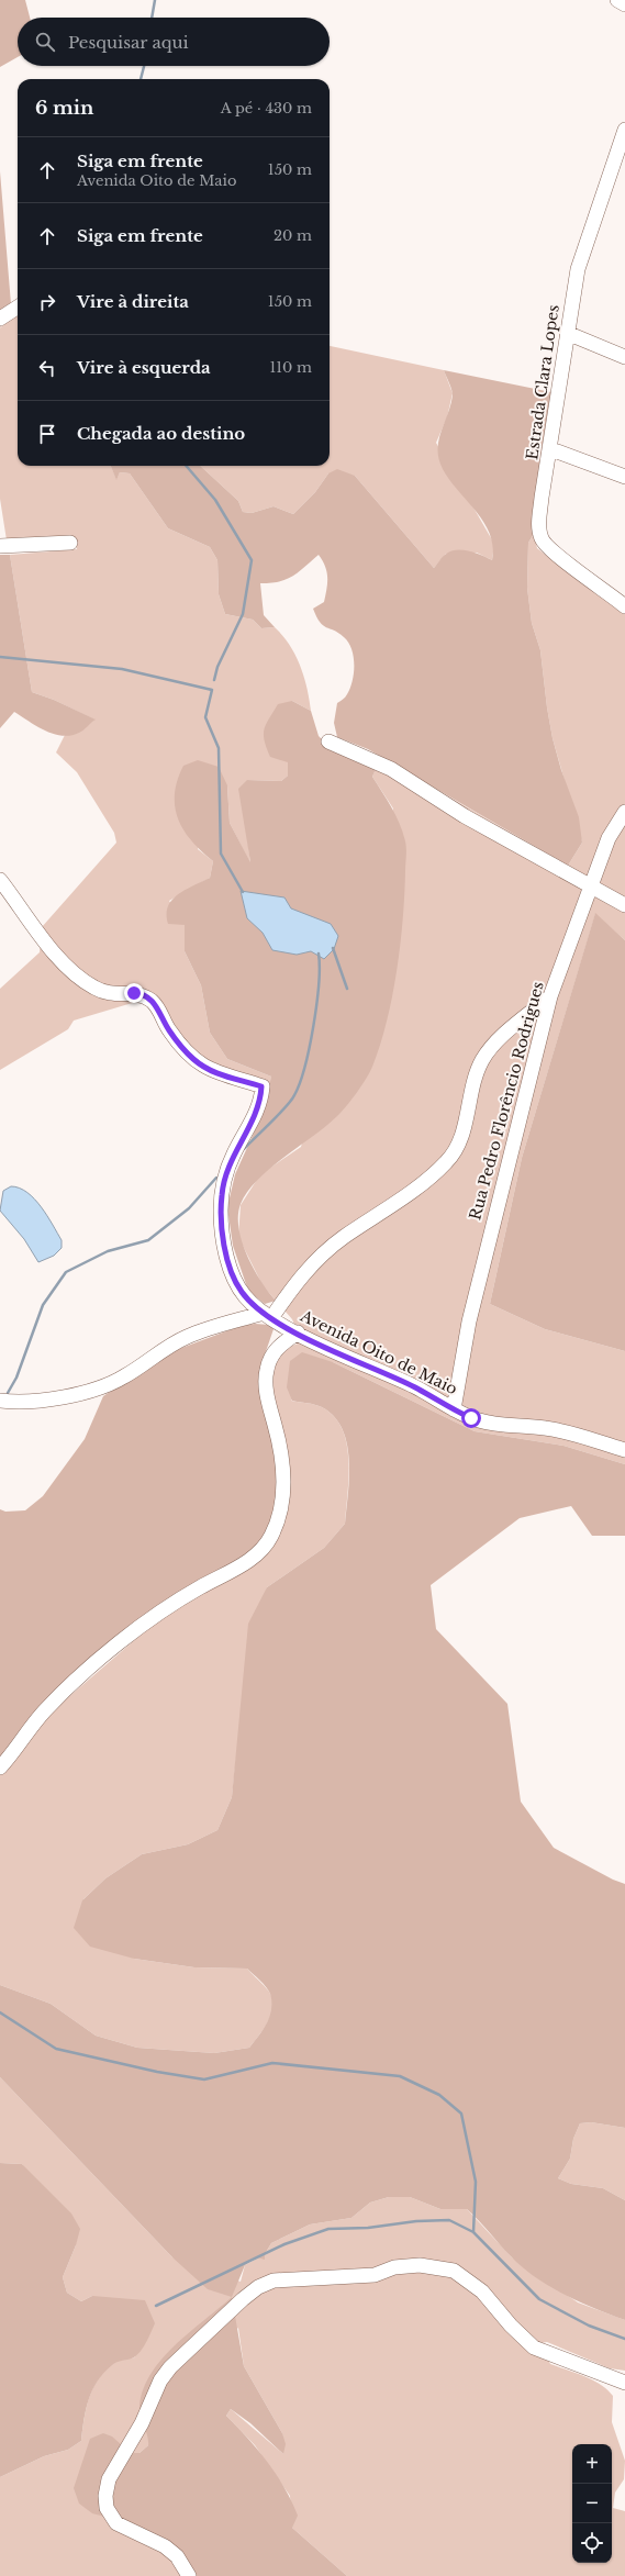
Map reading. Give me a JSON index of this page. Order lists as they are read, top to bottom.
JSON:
{
  "streets": {
    "street": ["Estrada Clara Lopes", "Rua Pedro Florêncio Rodrigues", "Avenida Oito de Maio"]
  },
  "crossings": [
    ["Rua Pedro Florêncio Rodrigues", "Avenida Oito de Maio"]
  ],
  "page": {
    "search": "Pesquisar aqui",
    "heading": ["6 min", "A pé · 430 m"],
    "list": [
      ["Siga em frente", "Avenida Oito de Maio", "150 m"],
      ["Siga em frente", "20 m"],
      ["Vire à direita", "150 m"],
      ["Vire à esquerda", "110 m"],
      "Chegada ao destino"
    ],
    "map_buttons": ["+", "−"]
  }
}
